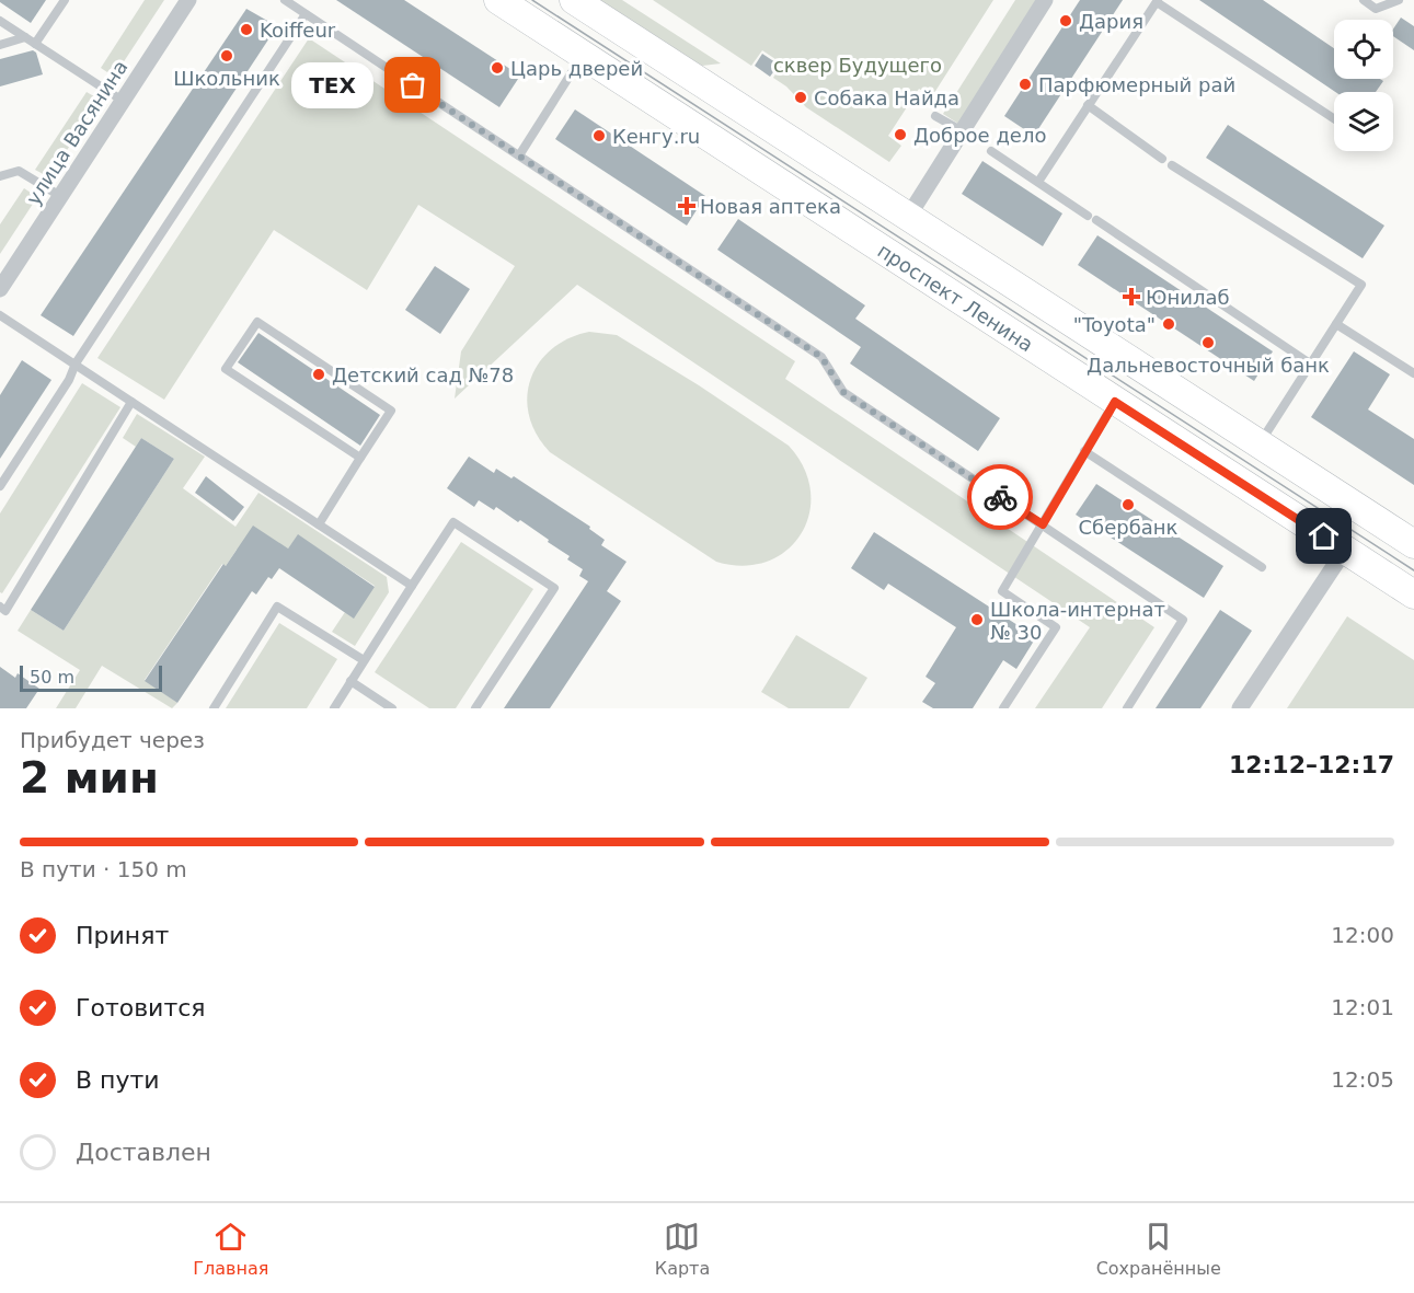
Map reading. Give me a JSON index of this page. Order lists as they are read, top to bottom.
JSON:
{
  "streets": {
    "highway": ["проспект Ленина"],
    "street": ["улица Васянина"]
  },
  "parks": ["сквер Будущего"],
  "places": {
    "other": [
      "Дария",
      "Koiffeur",
      "Школьник",
      "Царь дверей",
      "Парфюмерный рай",
      "TEX",
      "Собака Найда",
      "Доброе дело",
      "Кенгу.ru",
      "\"Toyota\"",
      "Дальневосточный банк",
      "Детский сад №78",
      "Сбербанк",
      "Школа-интернат № 30"
    ],
    "health": ["Новая аптека", "Юнилаб"]
  },
  "scale_bar": "50 m",
  "page": {
    "bubble": "TEX",
    "scale": "50 m",
    "heading": ["2 мин", "Прибудет через", "12:12–12:17"],
    "bar": "В пути · 150 m",
    "list": [
      ["Принят", "12:00"],
      ["Готовится", "12:01"],
      ["В пути", "12:05"],
      "Доставлен"
    ],
    "tabs": ["Главная", "Карта", "Сохранённые"]
  }
}
